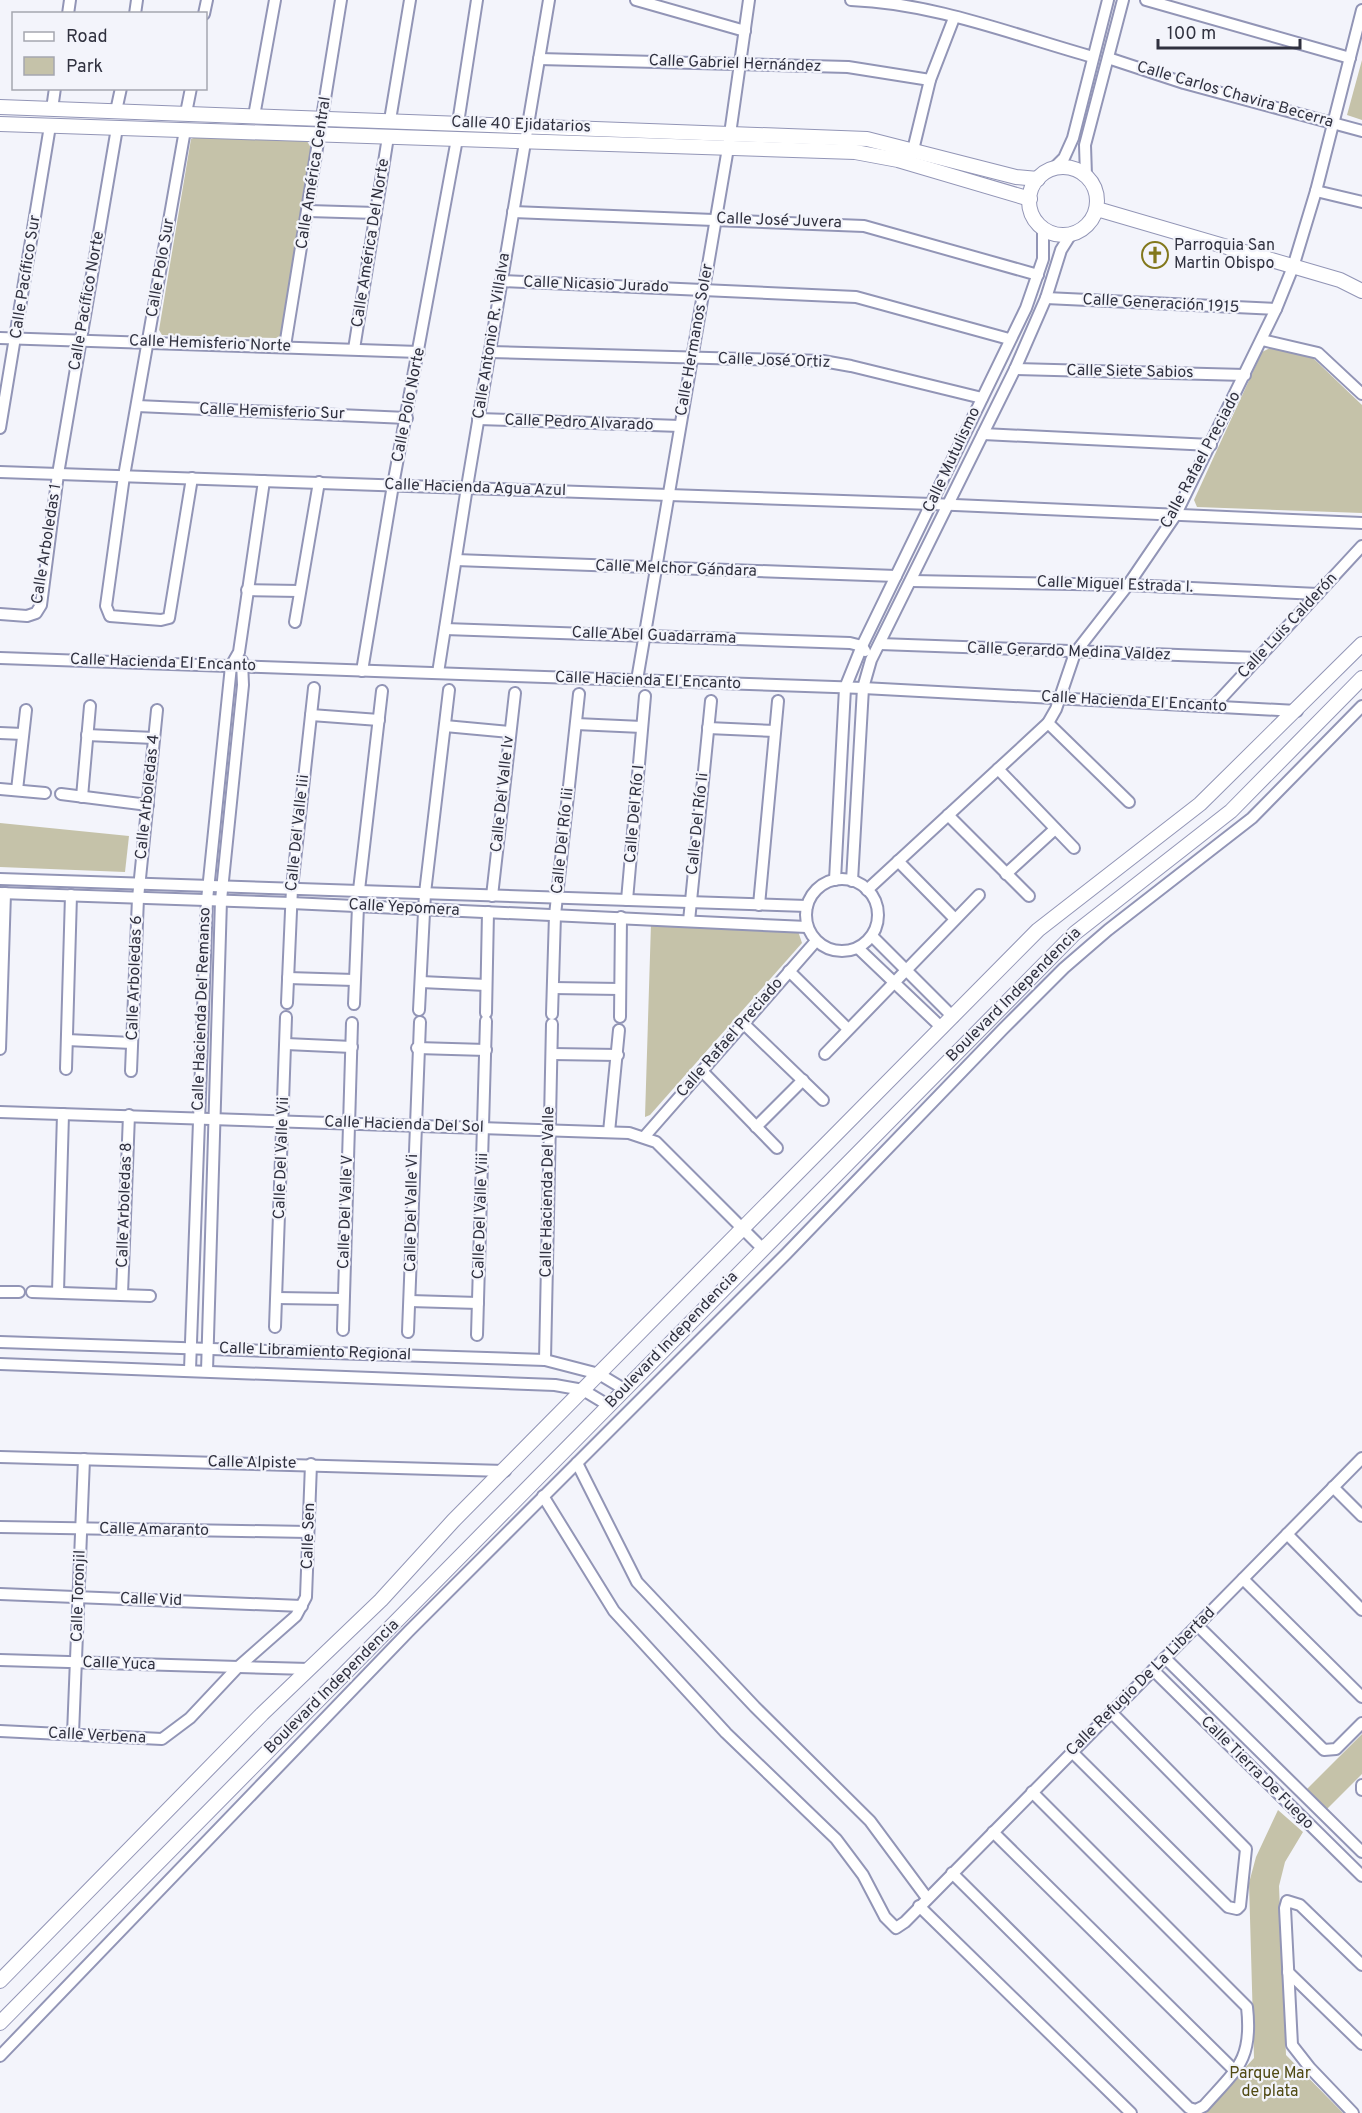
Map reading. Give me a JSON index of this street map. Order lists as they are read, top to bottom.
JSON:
{
  "streets": {
    "main road": ["Calle 40 Ejidatarios", "Boulevard Independencia"],
    "street": [
      "Calle Gabriel Hernández",
      "Calle Carlos Chavira Becerra",
      "Calle América Central",
      "Calle José Juvera",
      "Calle América Del Norte",
      "Calle Polo Sur",
      "Calle Pacífico Sur",
      "Calle Nicasio Jurado",
      "Calle Pacífico Norte",
      "Calle Generación 1915",
      "Calle Antonio R. Villalva",
      "Calle Hermanos Soler",
      "Calle Hemisferio Norte",
      "Calle José Ortiz",
      "Calle Siete Sabios",
      "Calle Polo Norte",
      "Calle Hemisferio Sur",
      "Calle Pedro Alvarado",
      "Calle Mutulismo",
      "Calle Rafael Preciado",
      "Calle Hacienda Agua Azul",
      "Calle Arboledas 1",
      "Calle Melchor Gándara",
      "Calle Miguel Estrada I.",
      "Calle Luis Calderón",
      "Calle Abel Guadarrama",
      "Calle Gerardo Medina Valdez",
      "Calle Hacienda El Encanto",
      "Calle Del Valle Iv",
      "Calle Arboledas 4",
      "Calle Del Río I",
      "Calle Del Río Ii",
      "Calle Del Valle Iii",
      "Calle Del Río Iii",
      "Calle Yepomera",
      "Calle Arboledas 6",
      "Calle Hacienda Del Remanso",
      "Calle Hacienda Del Sol",
      "Calle Del Valle Vii",
      "Calle Hacienda Del Valle",
      "Calle Arboledas 8",
      "Calle Del Valle V",
      "Calle Del Valle Vi",
      "Calle Del Valle Viii",
      "Calle Libramiento Regional",
      "Calle Alpiste",
      "Calle Amaranto",
      "Calle Sen",
      "Calle Toronjil",
      "Calle Vid",
      "Calle Yuca",
      "Calle Refugio De La Libertad",
      "Calle Verbena",
      "Calle Tierra De Fuego"
    ]
  },
  "crossings": [
    ["Calle Gabriel Hernández", "Calle Antonio R. Villalva"],
    ["Calle Gabriel Hernández", "Calle Hermanos Soler"],
    ["Calle Carlos Chavira Becerra", "Calle Rafael Preciado"],
    ["Calle 40 Ejidatarios", "Calle América Central"],
    ["Calle 40 Ejidatarios", "Calle América Del Norte"],
    ["Calle 40 Ejidatarios", "Calle Polo Sur"],
    ["Calle 40 Ejidatarios", "Calle Pacífico Sur"],
    ["Calle 40 Ejidatarios", "Calle Pacífico Norte"],
    ["Calle 40 Ejidatarios", "Calle Antonio R. Villalva"],
    ["Calle 40 Ejidatarios", "Calle Hermanos Soler"],
    ["Calle 40 Ejidatarios", "Calle Polo Norte"],
    ["Calle 40 Ejidatarios", "Calle Mutulismo"],
    ["Calle América Central", "Calle Hemisferio Norte"],
    ["Calle José Juvera", "Calle Antonio R. Villalva"],
    ["Calle José Juvera", "Calle Hermanos Soler"],
    ["Calle José Juvera", "Calle Mutulismo"],
    ["Calle América Del Norte", "Calle Hemisferio Norte"],
    ["Calle Polo Sur", "Calle Hemisferio Norte"],
    ["Calle Polo Sur", "Calle Hemisferio Sur"],
    ["Calle Polo Sur", "Calle Hacienda Agua Azul"],
    ["Calle Pacífico Sur", "Calle Hemisferio Norte"],
    ["Calle Nicasio Jurado", "Calle Antonio R. Villalva"],
    ["Calle Nicasio Jurado", "Calle Hermanos Soler"],
    ["Calle Nicasio Jurado", "Calle Mutulismo"],
    ["Calle Pacífico Norte", "Calle Hemisferio Norte"],
    ["Calle Pacífico Norte", "Calle Hacienda Agua Azul"],
    ["Calle Pacífico Norte", "Calle Arboledas 1"],
    ["Calle Generación 1915", "Calle Mutulismo"],
    ["Calle Generación 1915", "Calle Rafael Preciado"],
    ["Calle Antonio R. Villalva", "Calle José Ortiz"],
    ["Calle Antonio R. Villalva", "Calle Pedro Alvarado"],
    ["Calle Antonio R. Villalva", "Calle Hacienda Agua Azul"],
    ["Calle Antonio R. Villalva", "Calle Melchor Gándara"],
    ["Calle Antonio R. Villalva", "Calle Abel Guadarrama"],
    ["Calle Antonio R. Villalva", "Calle Hacienda El Encanto"],
    ["Calle Hermanos Soler", "Calle José Ortiz"],
    ["Calle Hermanos Soler", "Calle Pedro Alvarado"],
    ["Calle Hermanos Soler", "Calle Hacienda Agua Azul"],
    ["Calle Hermanos Soler", "Calle Melchor Gándara"],
    ["Calle Hermanos Soler", "Calle Abel Guadarrama"],
    ["Calle Hermanos Soler", "Calle Hacienda El Encanto"],
    ["Calle Hemisferio Norte", "Calle Polo Norte"],
    ["Calle José Ortiz", "Calle Mutulismo"],
    ["Calle Siete Sabios", "Calle Mutulismo"],
    ["Calle Siete Sabios", "Calle Rafael Preciado"],
    ["Calle Polo Norte", "Calle Hemisferio Sur"],
    ["Calle Polo Norte", "Calle Hacienda Agua Azul"],
    ["Calle Polo Norte", "Calle Hacienda El Encanto"],
    ["Calle Mutulismo", "Calle Rafael Preciado"],
    ["Calle Mutulismo", "Calle Hacienda Agua Azul"],
    ["Calle Mutulismo", "Calle Melchor Gándara"],
    ["Calle Mutulismo", "Calle Miguel Estrada I."],
    ["Calle Mutulismo", "Calle Abel Guadarrama"],
    ["Calle Mutulismo", "Calle Gerardo Medina Valdez"],
    ["Calle Mutulismo", "Calle Hacienda El Encanto"],
    ["Calle Mutulismo", "Calle Yepomera"],
    ["Calle Rafael Preciado", "Calle Hacienda Agua Azul"],
    ["Calle Rafael Preciado", "Calle Miguel Estrada I."],
    ["Calle Rafael Preciado", "Calle Gerardo Medina Valdez"],
    ["Calle Rafael Preciado", "Calle Hacienda El Encanto"],
    ["Calle Rafael Preciado", "Calle Yepomera"],
    ["Calle Rafael Preciado", "Calle Hacienda Del Sol"],
    ["Calle Hacienda Agua Azul", "Calle Arboledas 1"],
    ["Calle Hacienda Agua Azul", "Calle Hacienda Del Remanso"],
    ["Calle Miguel Estrada I.", "Calle Luis Calderón"],
    ["Calle Luis Calderón", "Calle Gerardo Medina Valdez"],
    ["Calle Luis Calderón", "Calle Hacienda El Encanto"],
    ["Calle Hacienda El Encanto", "Boulevard Independencia"],
    ["Calle Hacienda El Encanto", "Calle Hacienda Del Remanso"],
    ["Calle Del Valle Iv", "Calle Yepomera"],
    ["Calle Arboledas 4", "Calle Yepomera"],
    ["Calle Arboledas 4", "Calle Arboledas 6"],
    ["Calle Del Río I", "Calle Yepomera"],
    ["Calle Del Río Ii", "Calle Yepomera"],
    ["Calle Del Valle Iii", "Calle Yepomera"],
    ["Calle Del Río Iii", "Calle Yepomera"],
    ["Calle Del Río Iii", "Calle Hacienda Del Valle"],
    ["Calle Yepomera", "Calle Arboledas 6"],
    ["Calle Yepomera", "Calle Hacienda Del Remanso"],
    ["Boulevard Independencia", "Calle Libramiento Regional"],
    ["Boulevard Independencia", "Calle Alpiste"],
    ["Boulevard Independencia", "Calle Yuca"],
    ["Calle Hacienda Del Remanso", "Calle Hacienda Del Sol"],
    ["Calle Hacienda Del Remanso", "Calle Libramiento Regional"],
    ["Calle Hacienda Del Sol", "Calle Del Valle Vii"],
    ["Calle Hacienda Del Sol", "Calle Hacienda Del Valle"],
    ["Calle Hacienda Del Sol", "Calle Arboledas 8"],
    ["Calle Hacienda Del Sol", "Calle Del Valle V"],
    ["Calle Hacienda Del Sol", "Calle Del Valle Vi"],
    ["Calle Hacienda Del Sol", "Calle Del Valle Viii"],
    ["Calle Hacienda Del Valle", "Calle Libramiento Regional"],
    ["Calle Del Valle Vi", "Calle Del Valle Viii"],
    ["Calle Alpiste", "Calle Sen"],
    ["Calle Alpiste", "Calle Toronjil"],
    ["Calle Amaranto", "Calle Sen"],
    ["Calle Amaranto", "Calle Toronjil"],
    ["Calle Sen", "Calle Vid"],
    ["Calle Sen", "Calle Verbena"],
    ["Calle Toronjil", "Calle Vid"],
    ["Calle Toronjil", "Calle Yuca"],
    ["Calle Toronjil", "Calle Verbena"],
    ["Calle Vid", "Calle Verbena"],
    ["Calle Yuca", "Calle Verbena"],
    ["Calle Refugio De La Libertad", "Calle Tierra De Fuego"]
  ],
  "parks": ["Parque Mar de plata"],
  "places": {
    "church": ["Parroquia San Martin Obispo"]
  },
  "legend": ["Road", "Park"],
  "scale_bar": "100 m"
}
